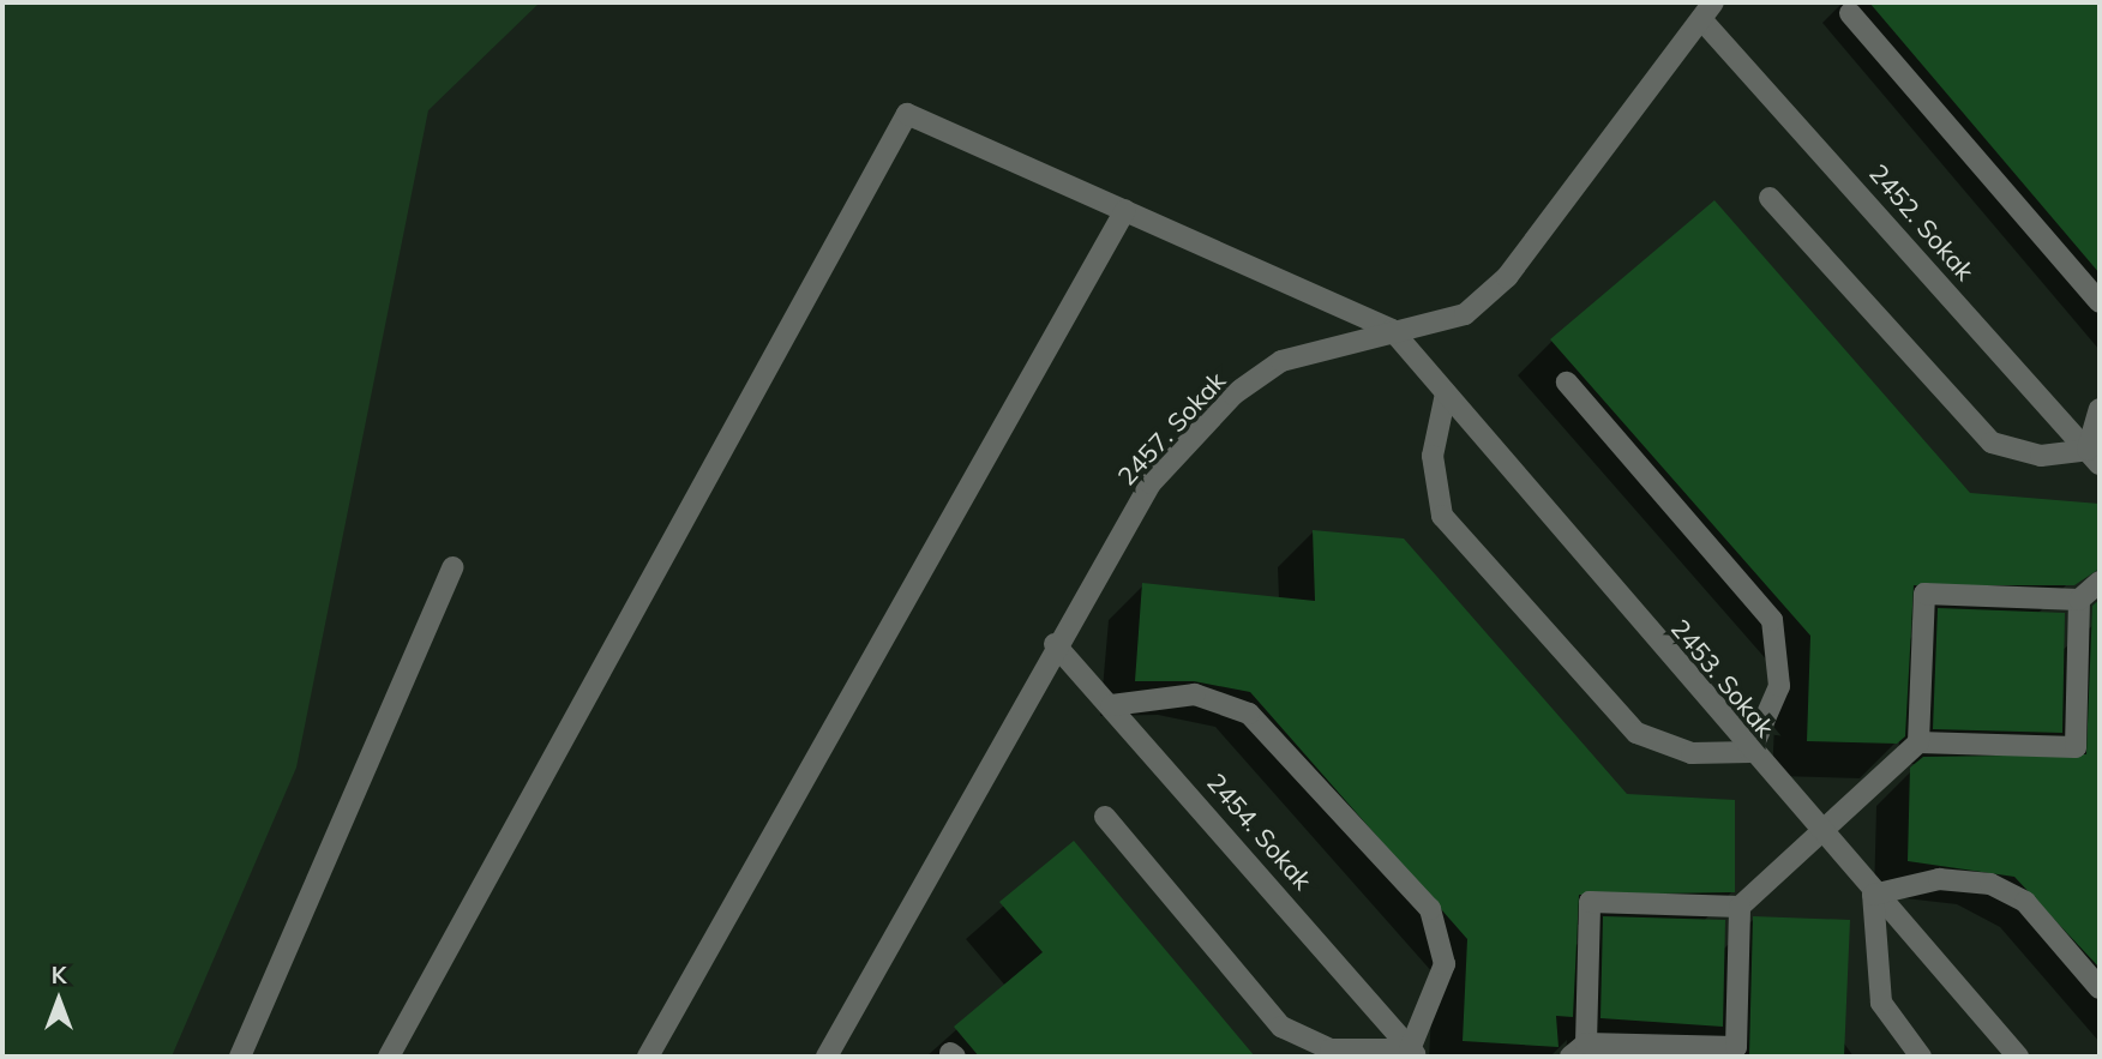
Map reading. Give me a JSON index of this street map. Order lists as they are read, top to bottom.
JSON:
{
  "streets": {
    "street": [
      "2452. Sokak",
      "2457. Sokak",
      "2453. Sokak",
      "2454. Sokak"
    ]
  },
  "crossings": [
    ["2452. Sokak", "2457. Sokak"],
    ["2457. Sokak", "2453. Sokak"],
    ["2457. Sokak", "2454. Sokak"]
  ],
  "north": "top"
}
